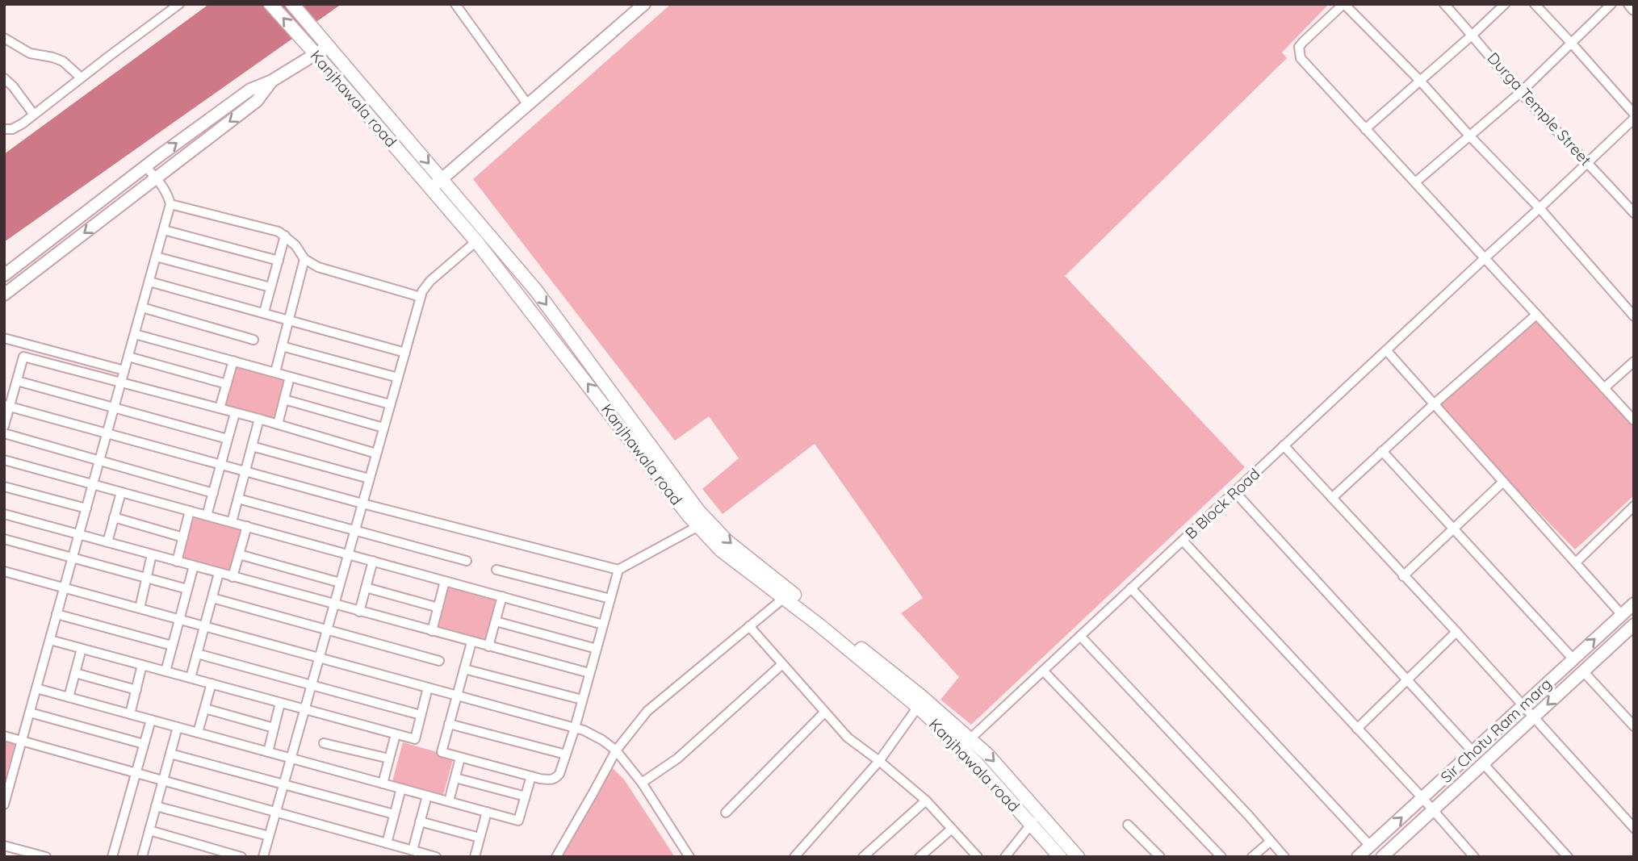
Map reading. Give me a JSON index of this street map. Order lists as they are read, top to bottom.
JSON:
{
  "streets": {
    "main road": ["Kanjhawala road"],
    "street": ["Durga Temple Street", "B Block Road", "Sir Chotu Ram marg"]
  },
  "crossings": [
    ["Kanjhawala road", "B Block Road"],
    ["Durga Temple Street", "B Block Road"]
  ]
}
